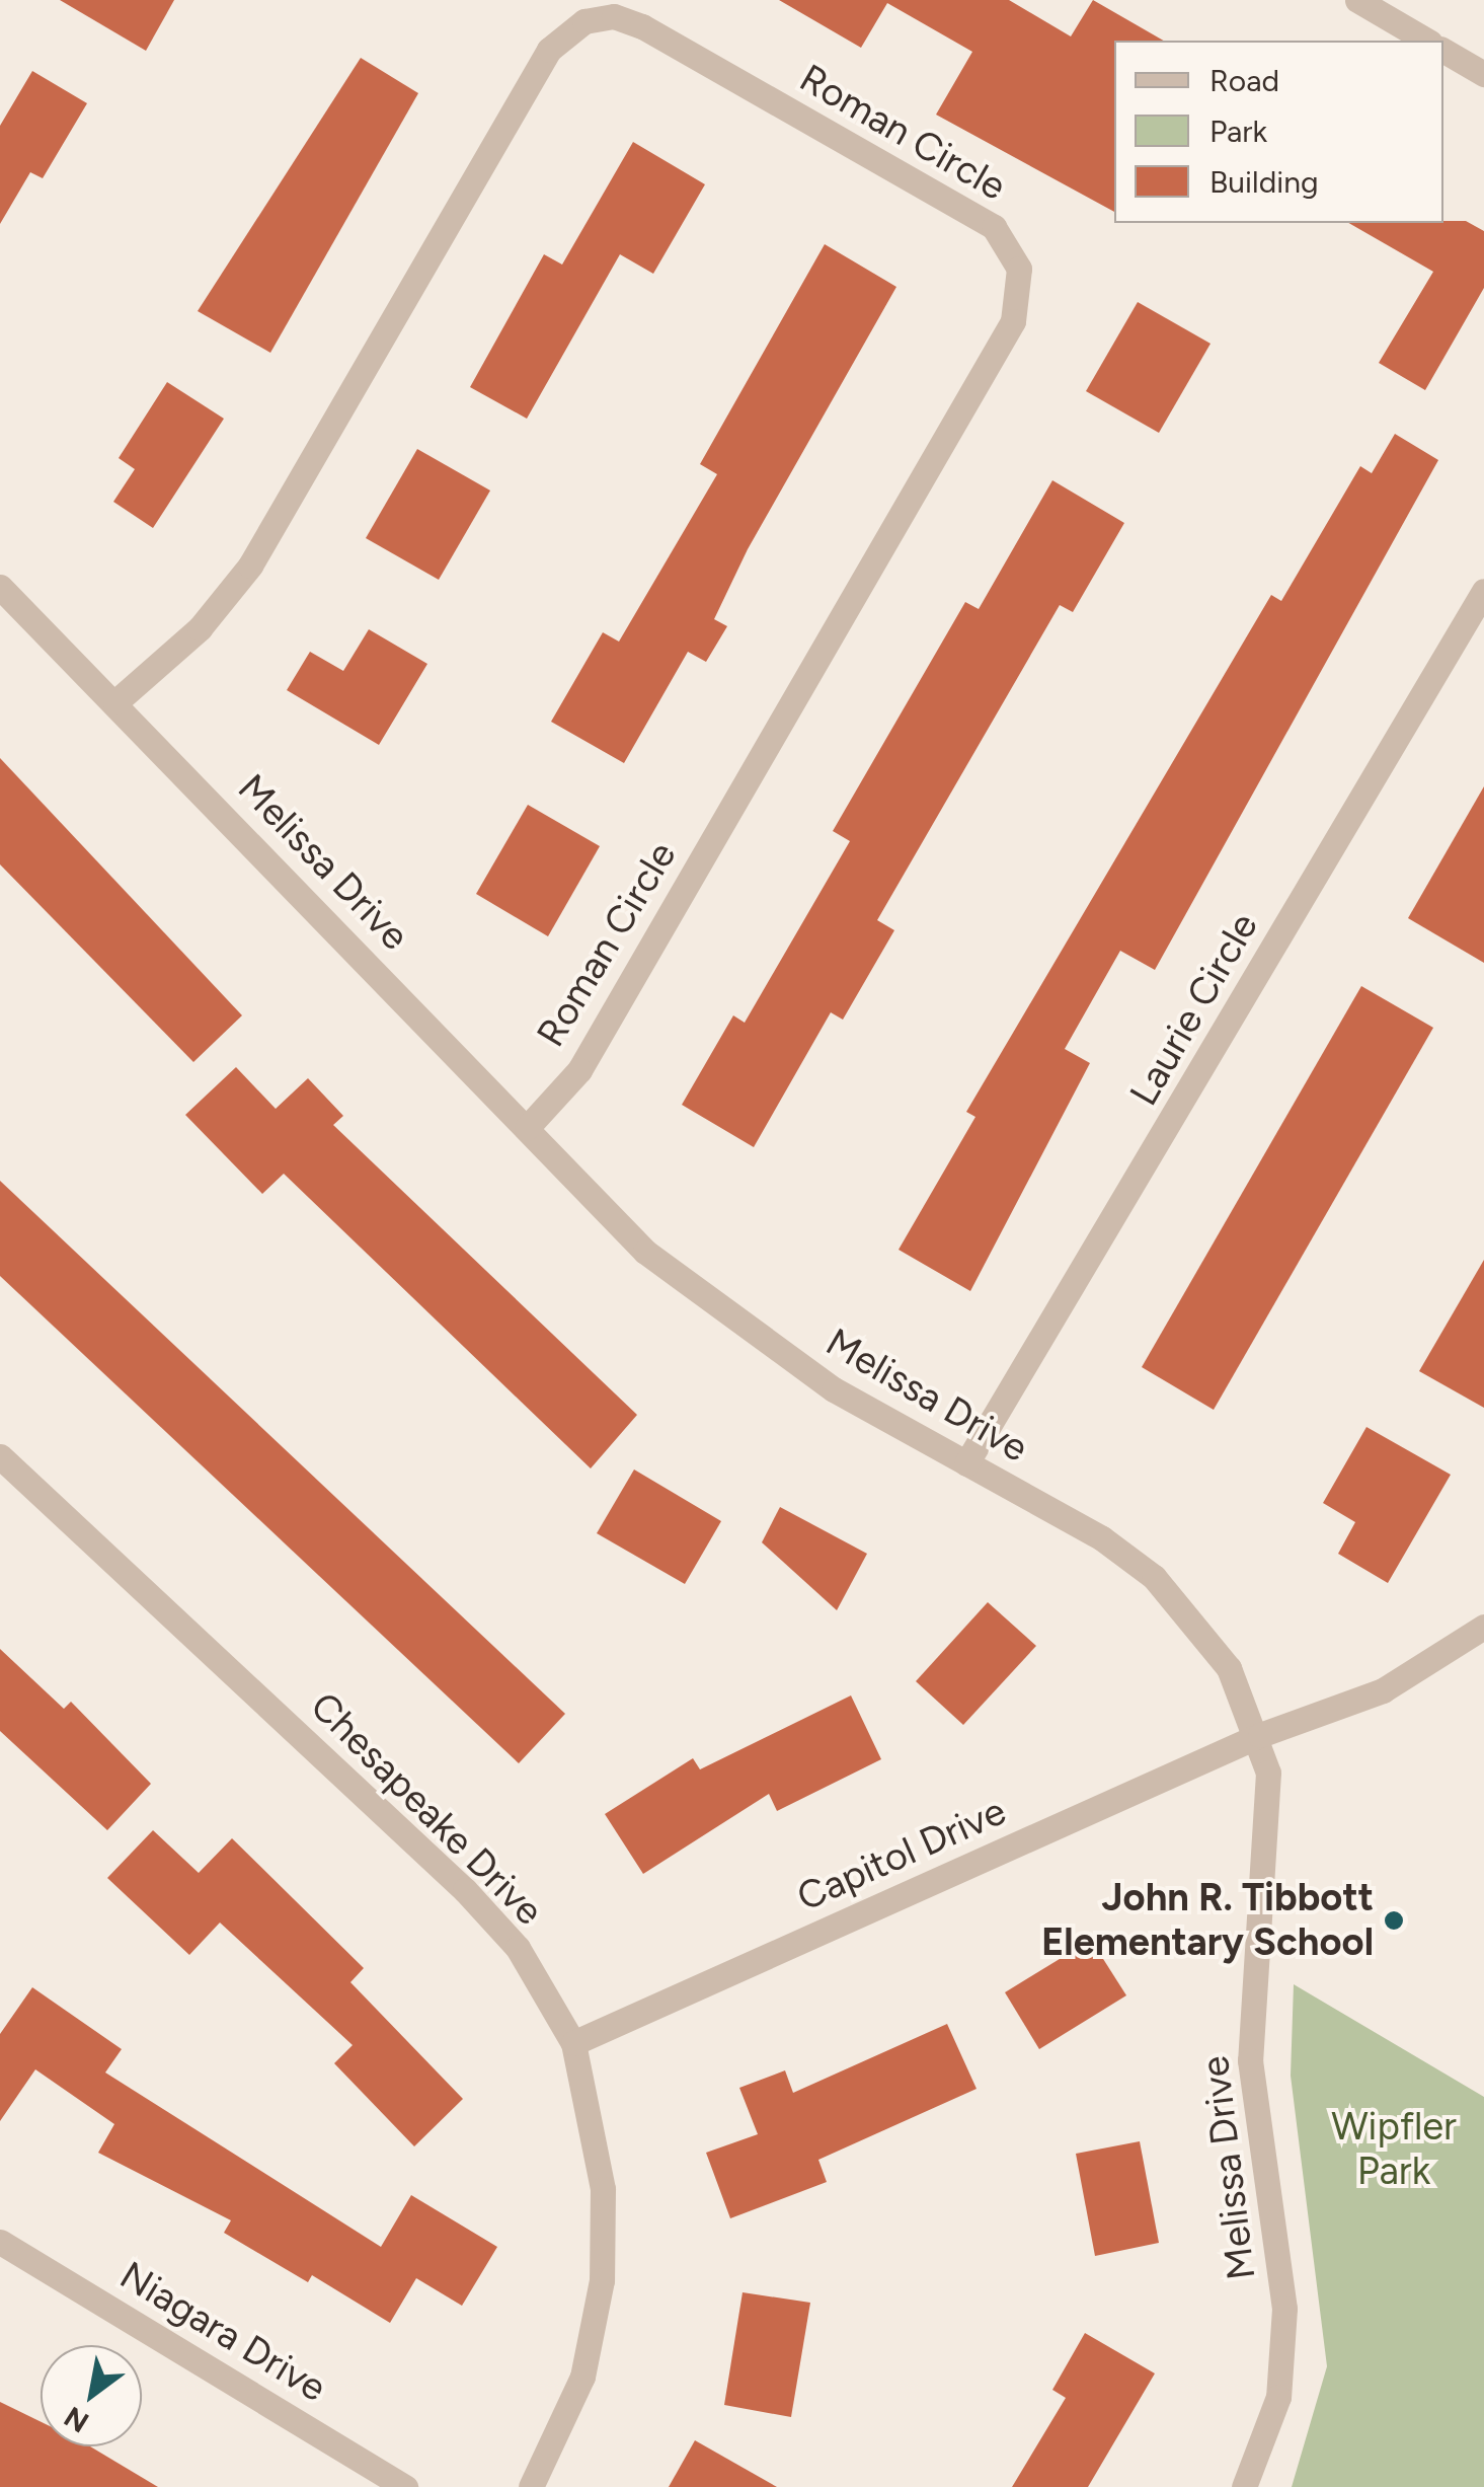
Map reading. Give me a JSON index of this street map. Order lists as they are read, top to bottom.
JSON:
{
  "streets": {
    "street": [
      "Roman Circle",
      "Melissa Drive",
      "Laurie Circle",
      "Chesapeake Drive",
      "Capitol Drive",
      "Niagara Drive"
    ]
  },
  "crossings": [
    ["Roman Circle", "Melissa Drive"],
    ["Melissa Drive", "Laurie Circle"],
    ["Melissa Drive", "Capitol Drive"],
    ["Chesapeake Drive", "Capitol Drive"]
  ],
  "parks": ["Wipfler Park"],
  "places": ["John R. Tibbott Elementary School"],
  "legend": ["Road", "Park", "Building"],
  "north": "bottom left"
}
